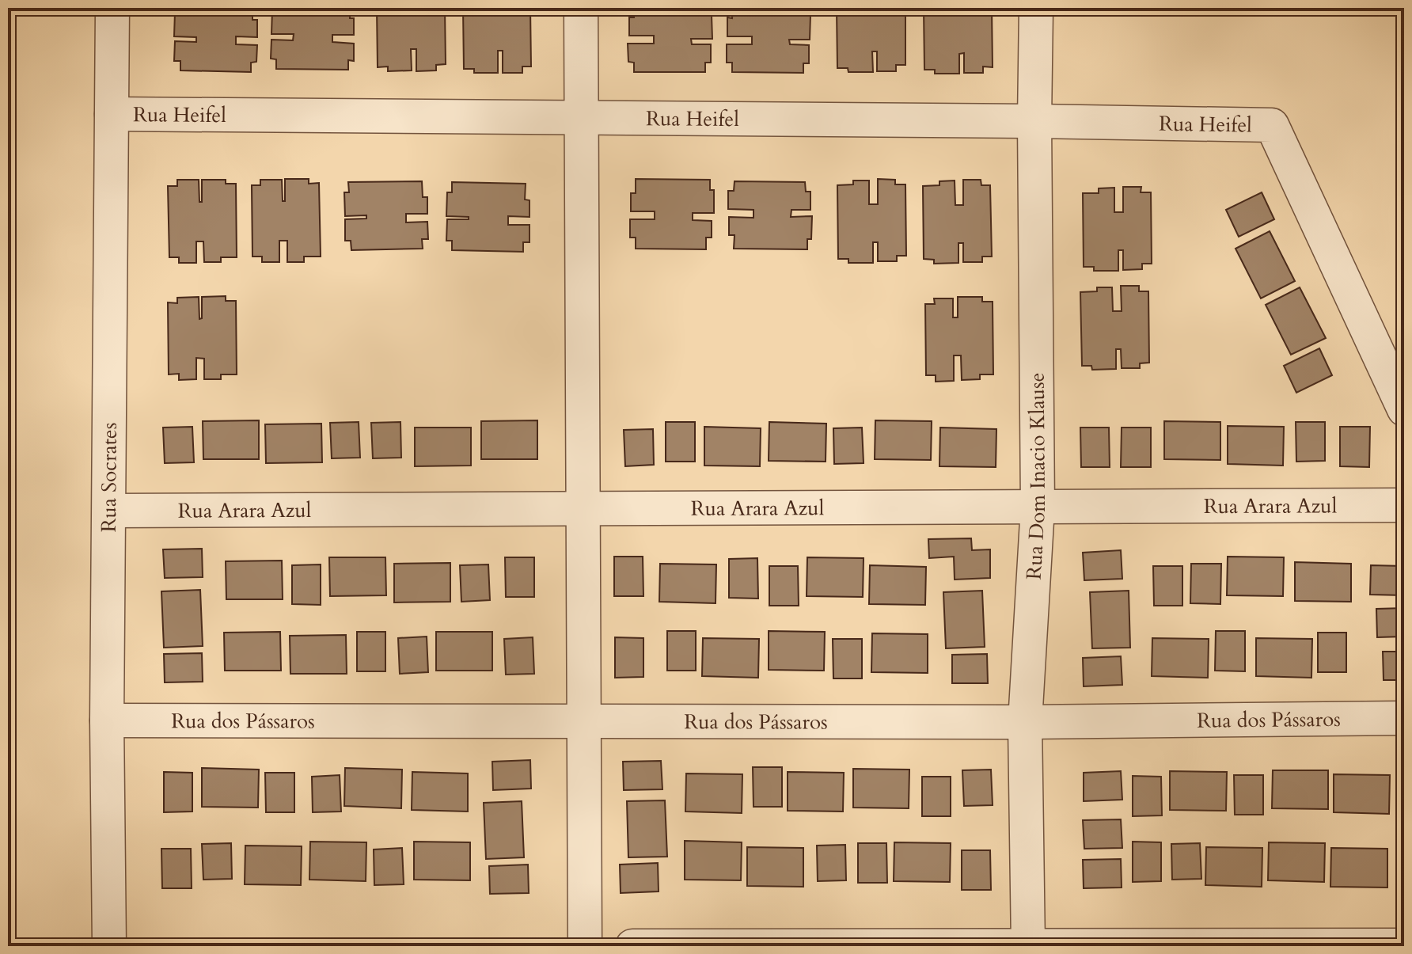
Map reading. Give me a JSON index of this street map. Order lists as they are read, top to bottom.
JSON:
{
  "streets": {
    "street": [
      "Rua Heifel",
      "Rua Dom Inacio Klause",
      "Rua Socrates",
      "Rua Arara Azul",
      "Rua dos Pássaros"
    ]
  },
  "crossings": [
    ["Rua Heifel", "Rua Dom Inacio Klause"],
    ["Rua Heifel", "Rua Socrates"],
    ["Rua Dom Inacio Klause", "Rua Arara Azul"],
    ["Rua Dom Inacio Klause", "Rua dos Pássaros"],
    ["Rua Socrates", "Rua Arara Azul"],
    ["Rua Socrates", "Rua dos Pássaros"]
  ]
}
